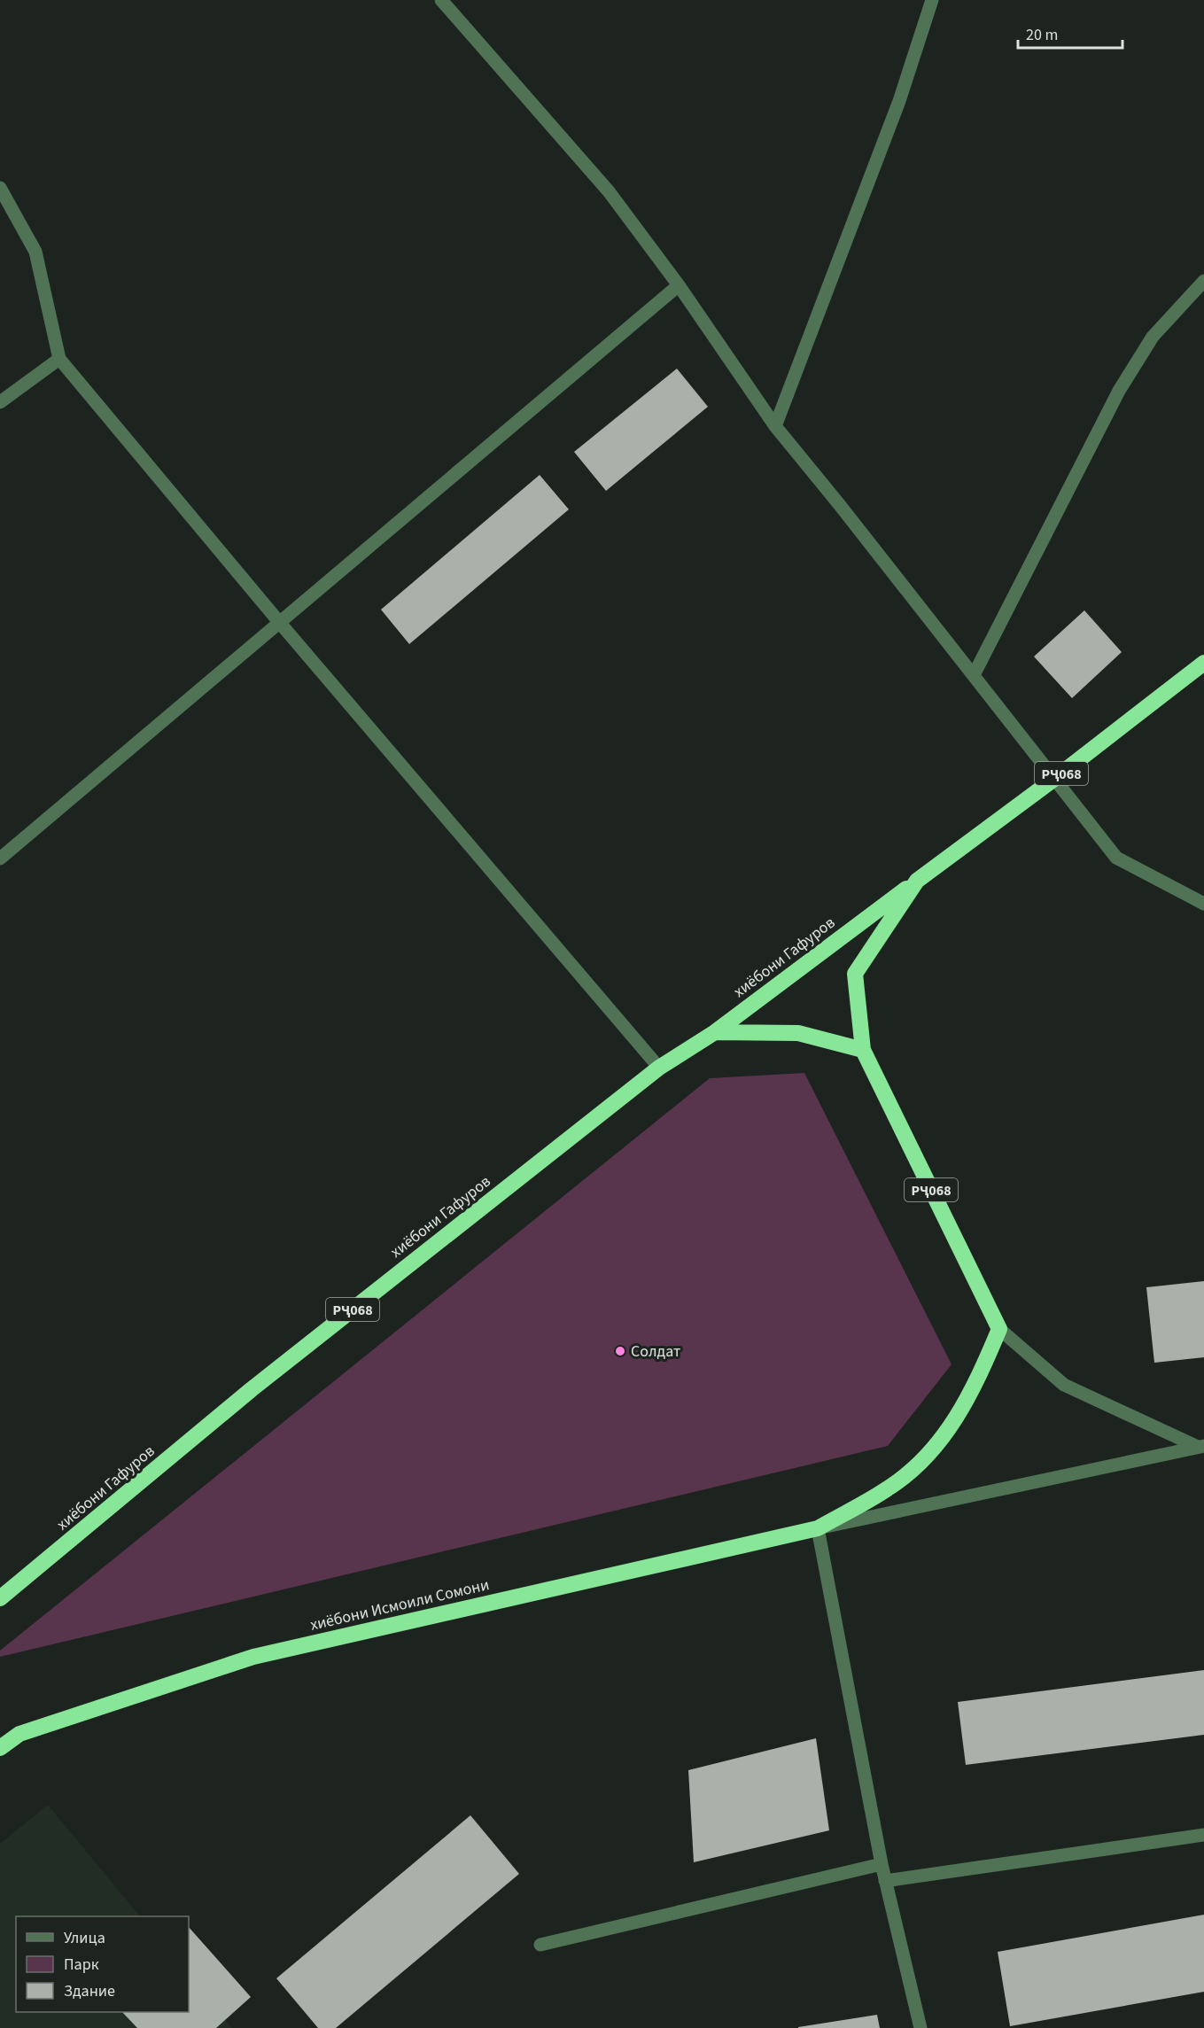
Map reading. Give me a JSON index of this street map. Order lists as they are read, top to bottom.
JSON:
{
  "streets": {
    "highway": ["РҶ068", "хиёбони Гафуров", "хиёбони Исмоили Сомони"]
  },
  "crossings": [
    ["РҶ068", "хиёбони Гафуров"],
    ["РҶ068", "хиёбони Исмоили Сомони"]
  ],
  "places": ["Солдат"],
  "legend": ["Улица", "Парк", "Здание"],
  "scale_bar": "20 m"
}
